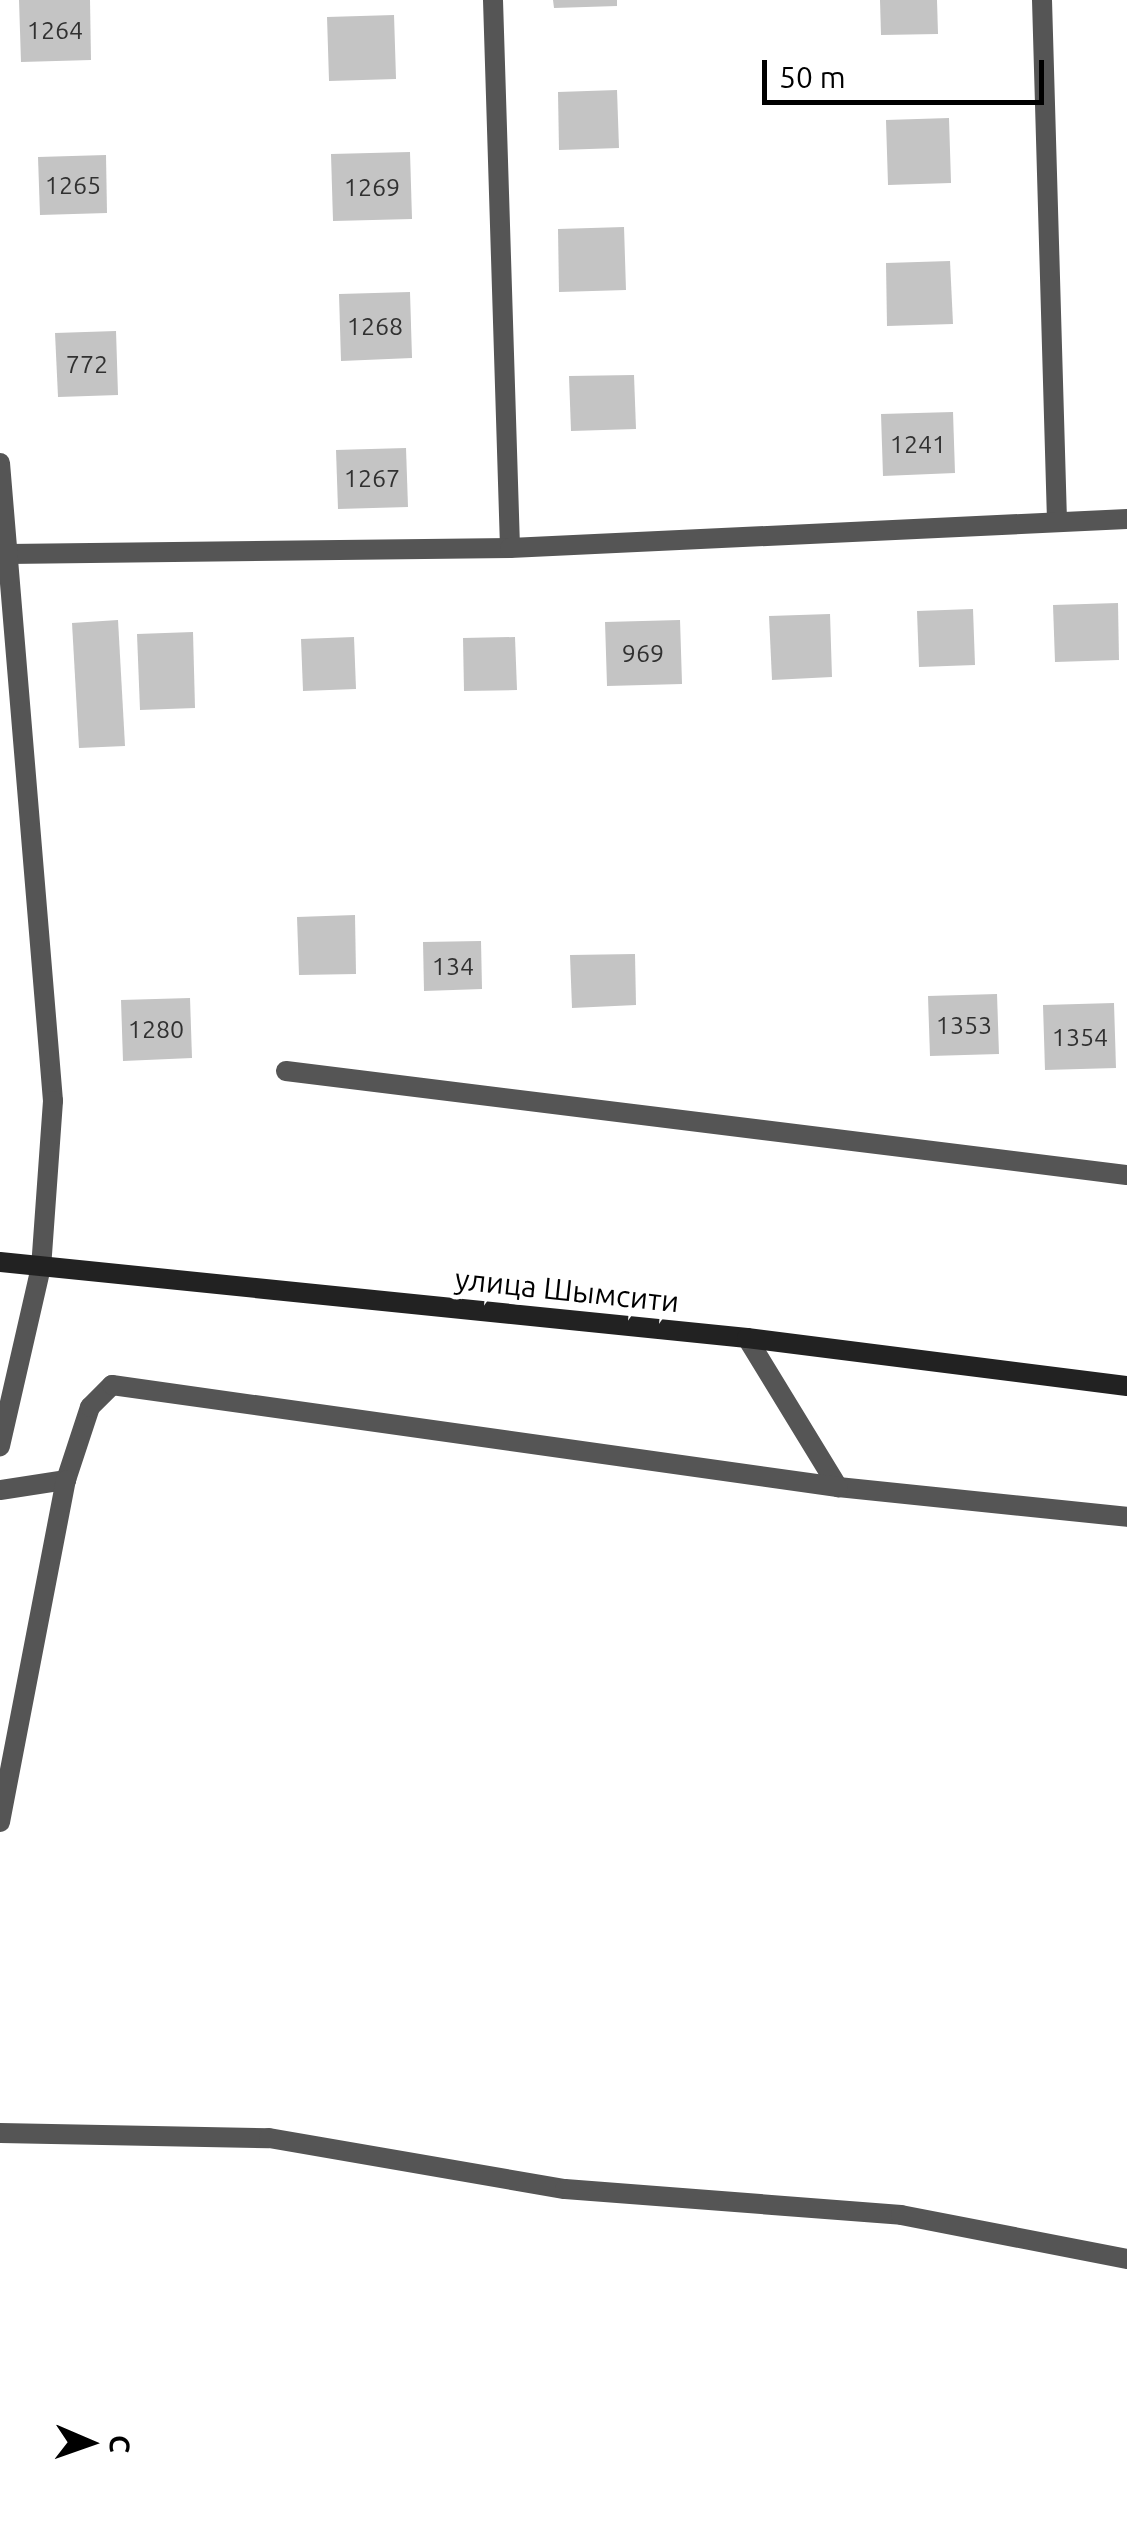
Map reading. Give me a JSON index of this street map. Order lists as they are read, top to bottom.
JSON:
{
  "streets": {
    "main road": ["улица Шымсити"]
  },
  "house_numbers": [
    "1264",
    "1265",
    "1269",
    "1268",
    "772",
    "1241",
    "1267",
    "969",
    "134",
    "1353",
    "1280",
    "1354"
  ],
  "scale_bar": "50 m",
  "north": "right"
}
